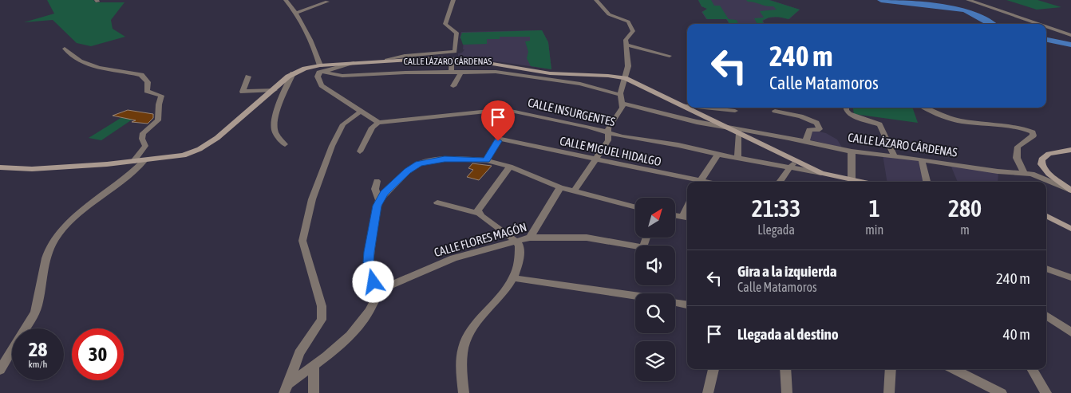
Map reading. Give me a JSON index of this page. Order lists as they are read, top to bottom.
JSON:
{
  "streets": {
    "main road": ["CALLE INSURGENTES"],
    "street": ["CALLE LÁZARO CÁRDENAS", "CALLE MIGUEL HIDALGO", "CALLE FLORES MAGÓN"]
  },
  "north": "top right",
  "page": {
    "turn": ["240 m", "Calle Matamoros"],
    "eta": [
      "21:33",
      "Llegada",
      "1",
      "min",
      "280",
      "m"
    ],
    "list": [
      {
        "name": "Gira a la izquierda",
        "note": "Calle Matamoros",
        "value": "240 m"
      },
      {
        "name": "Llegada al destino",
        "value": "40 m"
      }
    ],
    "speed": "28 km/h",
    "limit": "30"
  }
}
